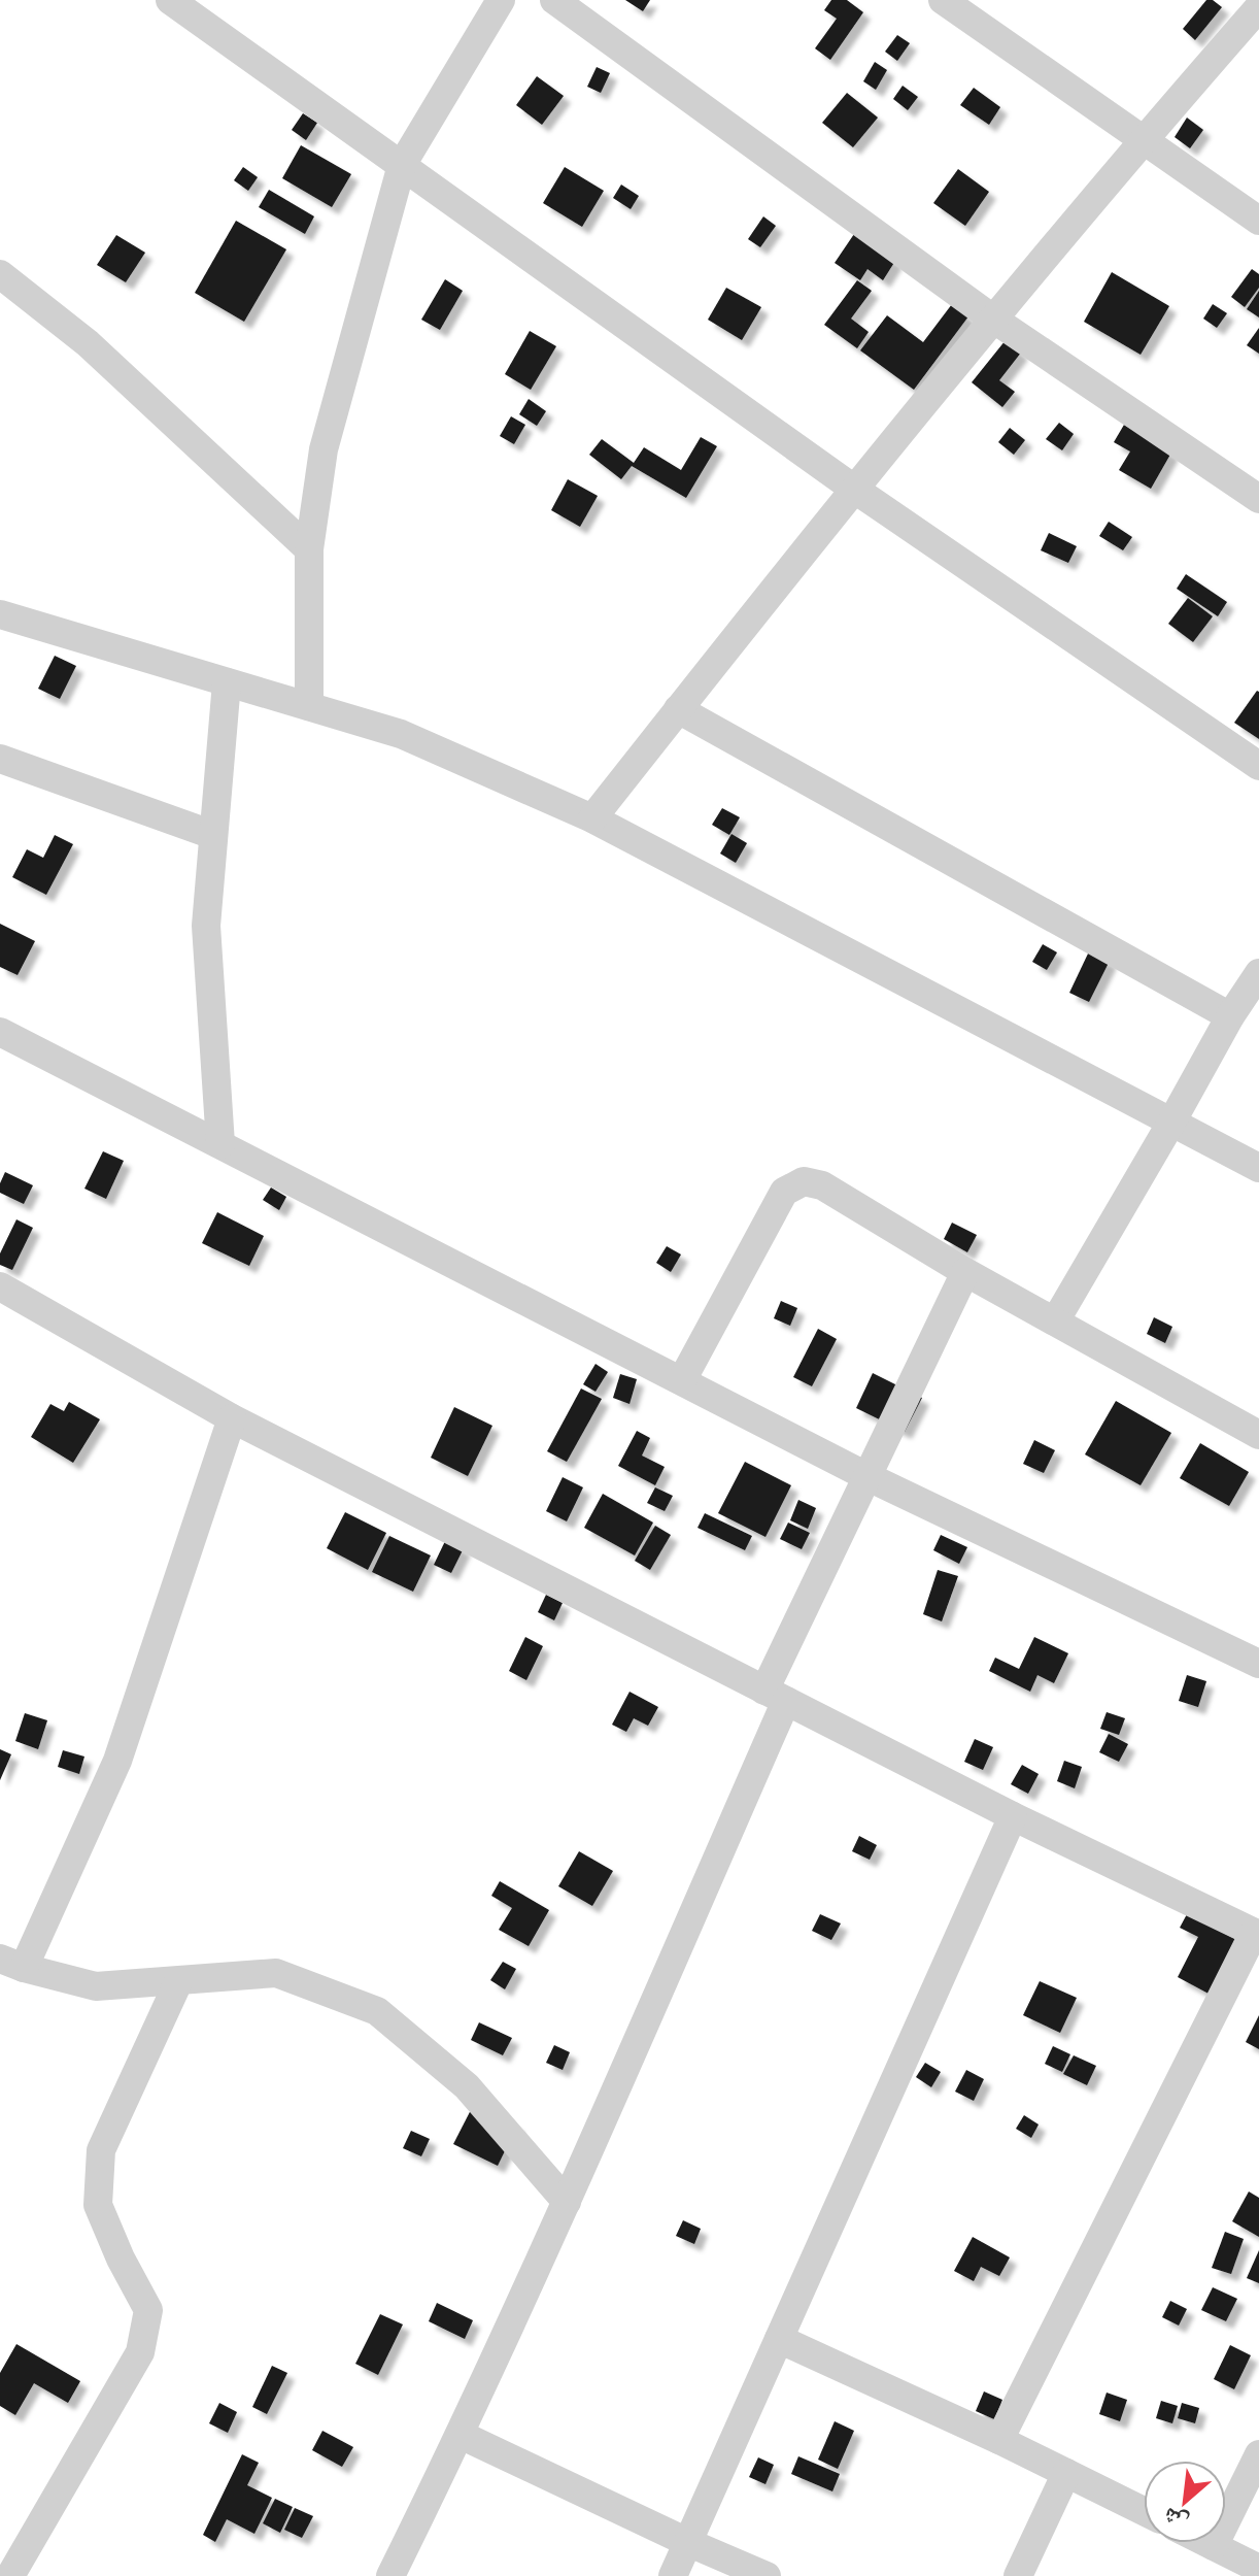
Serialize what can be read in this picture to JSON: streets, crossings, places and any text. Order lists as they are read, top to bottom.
{
  "north": "bottom left"
}
